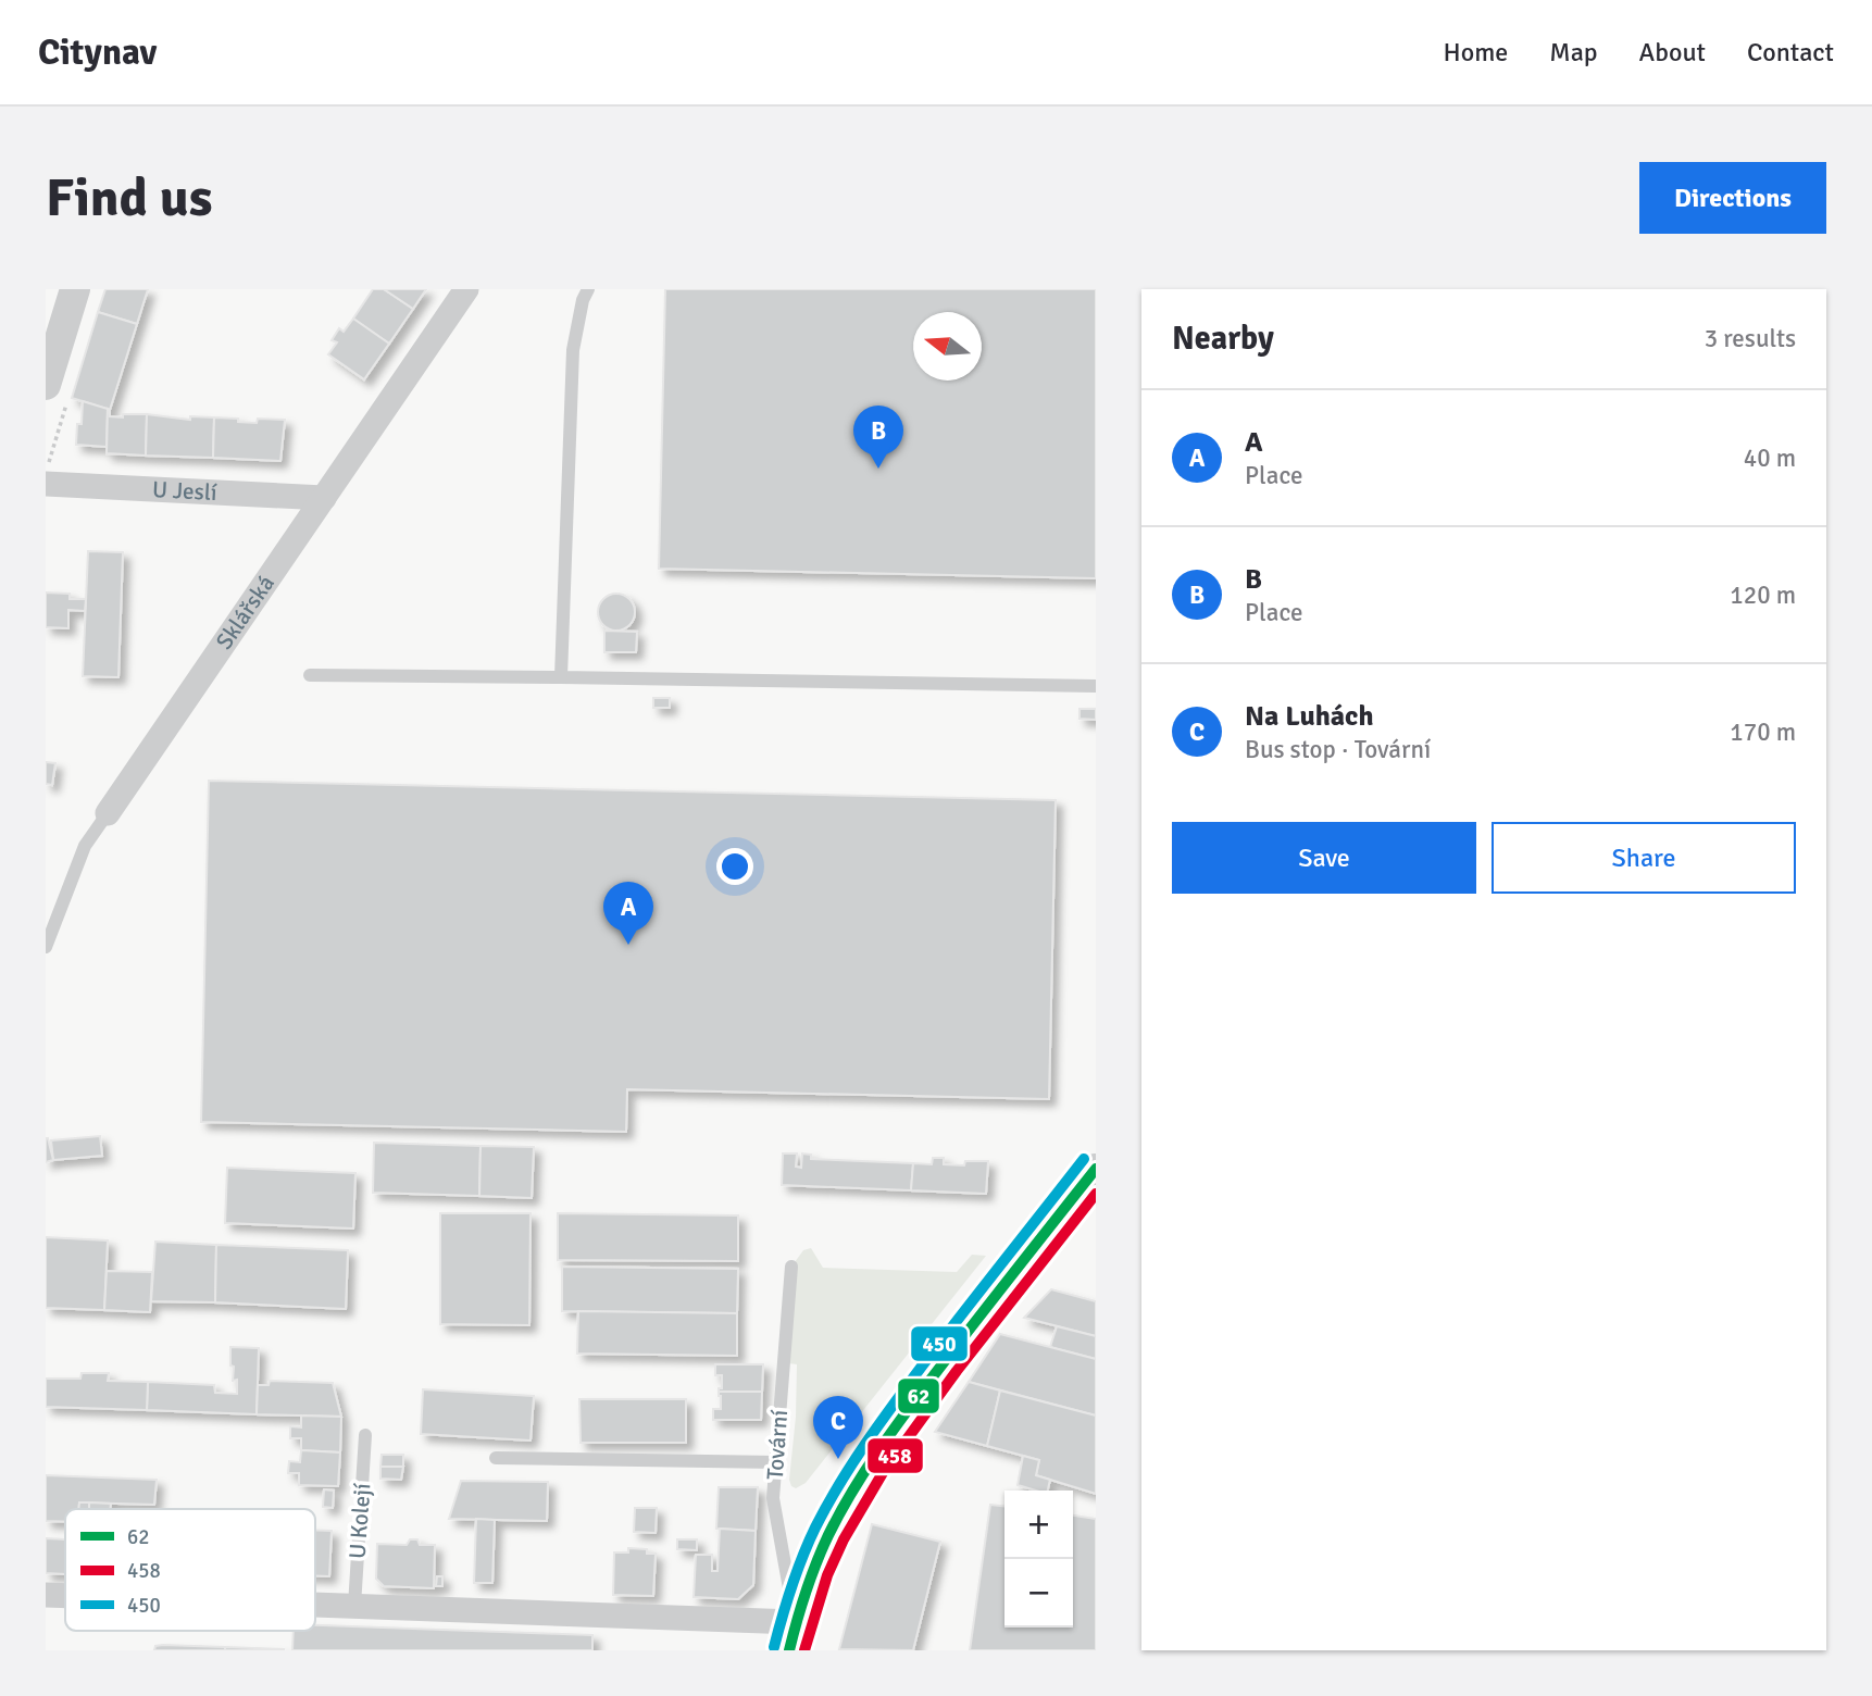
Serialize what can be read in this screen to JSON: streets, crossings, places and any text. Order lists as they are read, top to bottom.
{
  "streets": {
    "street": ["U Jeslí", "Sklářská"],
    "lane": ["Tovární", "U Kolejí"]
  },
  "crossings": [
    ["U Jeslí", "Sklářská"]
  ],
  "lines": ["transit line 450", "transit line 62", "transit line 458"],
  "legend": ["62", "458", "450"],
  "north": "left",
  "page": {
    "header": "Citynav",
    "nav": [
      "Home",
      "Map",
      "About",
      "Contact"
    ],
    "buttons": [
      "Directions",
      ["Save", "Share"]
    ],
    "title": "Find us",
    "heading": ["Nearby", "3 results"],
    "list": [
      {
        "mark": "A",
        "name": "A",
        "note": "Place",
        "value": "40 m"
      },
      {
        "mark": "B",
        "name": "B",
        "note": "Place",
        "value": "120 m"
      },
      {
        "mark": "C",
        "name": "Na Luhách",
        "note": "Bus stop · Tovární",
        "value": "170 m"
      }
    ],
    "pins": ["B", "A", "C"],
    "map_buttons": ["+", "−"]
  }
}
